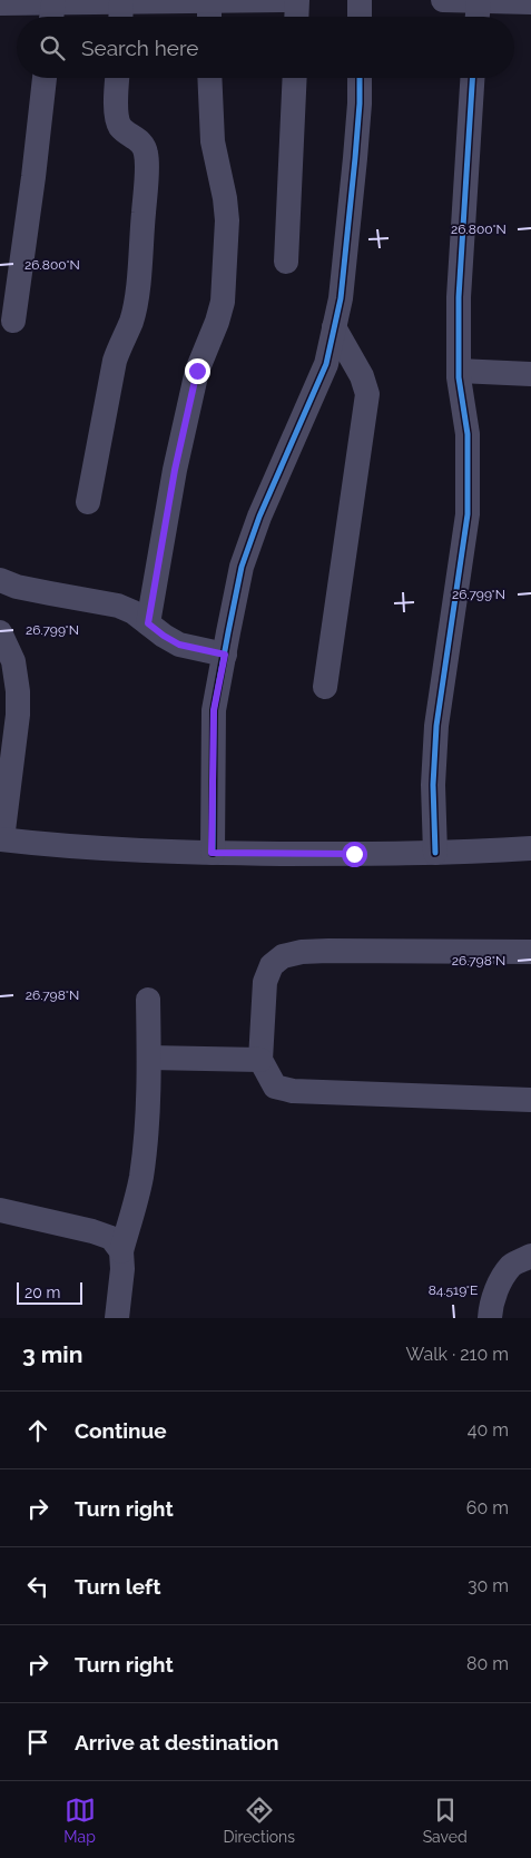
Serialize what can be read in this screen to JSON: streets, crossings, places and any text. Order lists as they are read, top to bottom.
{
  "scale_bar": "20 m",
  "page": {
    "search": "Search here",
    "scale": "20 m",
    "heading": ["3 min", "Walk · 210 m"],
    "list": [
      ["Continue", "40 m"],
      ["Turn right", "60 m"],
      ["Turn left", "30 m"],
      ["Turn right", "80 m"],
      "Arrive at destination"
    ],
    "nav": ["Map", "Directions", "Saved"]
  },
  "coordinates": [
    "26.800°N",
    "26.799°N",
    "26.798°N",
    "84.519°E"
  ]
}
